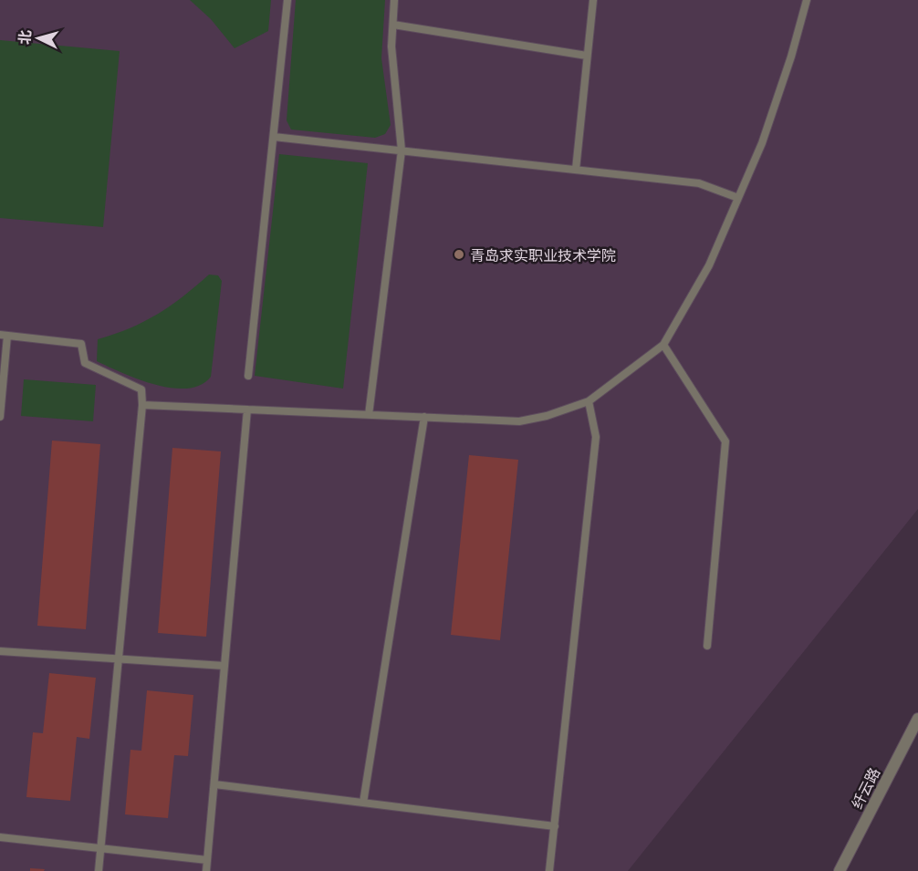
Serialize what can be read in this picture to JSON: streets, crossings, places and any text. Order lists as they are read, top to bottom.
{
  "streets": {
    "street": ["纤云路"]
  },
  "places": ["青岛求实职业技术学院"],
  "north": "left"
}
